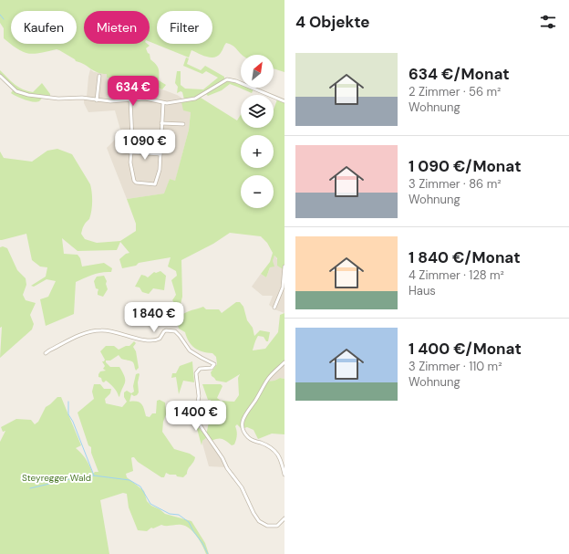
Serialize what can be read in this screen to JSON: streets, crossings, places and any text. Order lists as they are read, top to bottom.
{
  "parks": ["Steyregger Wald"],
  "north": "top right",
  "page": {
    "heading": "4 Objekte",
    "chip": ["Kaufen", "Mieten", "Filter"],
    "list": [
      {
        "name": "634 €/Monat",
        "note": "2 Zimmer · 56 m² · Wohnung"
      },
      {
        "name": "1 090 €/Monat",
        "note": "3 Zimmer · 86 m² · Wohnung"
      },
      {
        "name": "1 840 €/Monat",
        "note": "4 Zimmer · 128 m² · Haus"
      },
      {
        "name": "1 400 €/Monat",
        "note": "3 Zimmer · 110 m² · Wohnung"
      }
    ],
    "map_buttons": ["+", "−"],
    "price": [
      "634 €",
      "1 090 €",
      "1 840 €",
      "1 400 €"
    ]
  }
}
